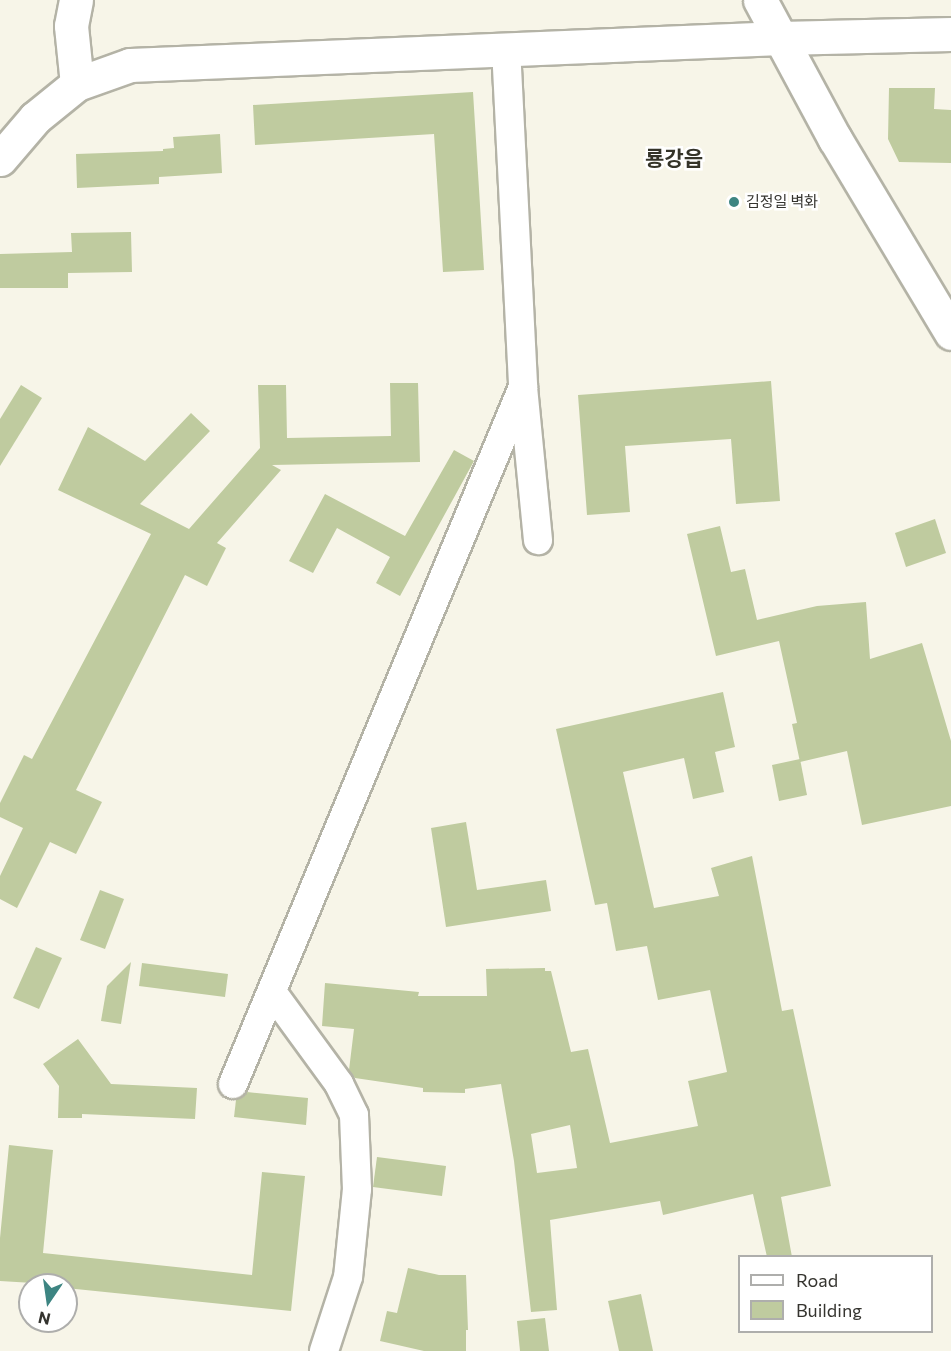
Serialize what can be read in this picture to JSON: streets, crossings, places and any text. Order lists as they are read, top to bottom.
{
  "districts": ["룡강읍"],
  "places": ["김정일 벽화"],
  "legend": ["Road", "Building"],
  "north": "bottom"
}
